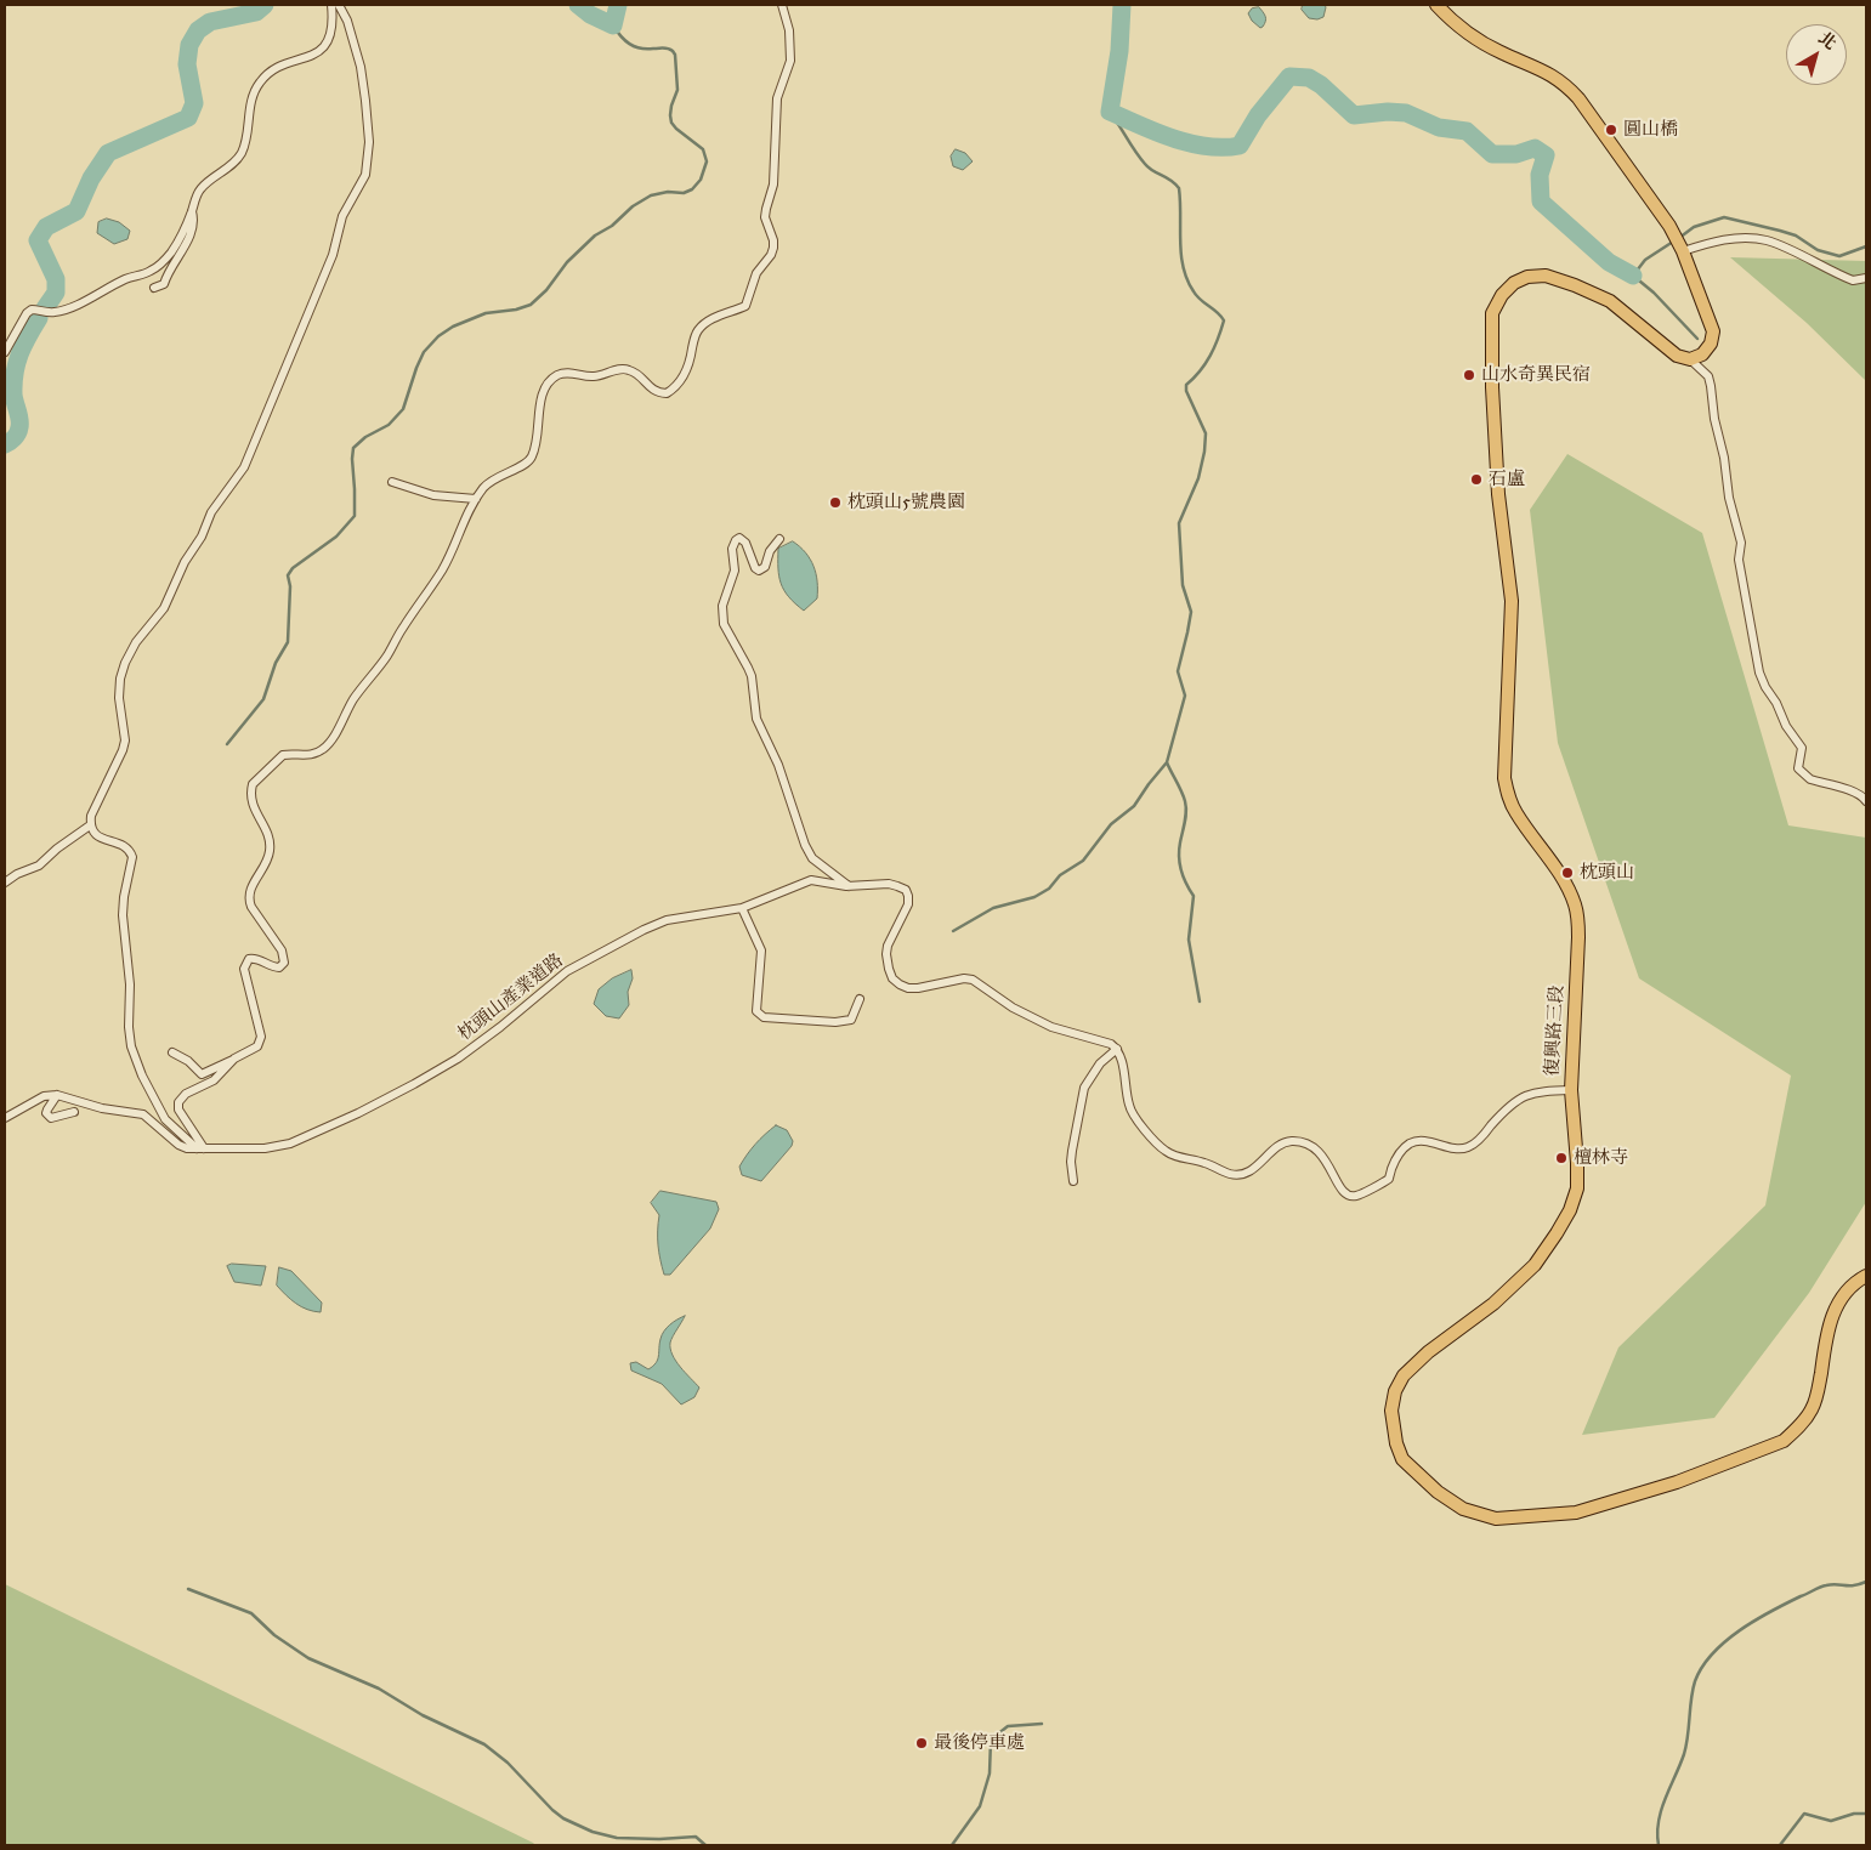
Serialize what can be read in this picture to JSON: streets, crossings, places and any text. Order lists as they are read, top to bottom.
{
  "streets": {
    "main road": ["復興路三段"],
    "street": ["枕頭山產業道路"]
  },
  "places": [
    "圓山橋",
    "山水奇異民宿",
    "石盧",
    "枕頭山5號農園",
    "枕頭山",
    "檀林寺",
    "最後停車處"
  ],
  "north": "top right"
}
